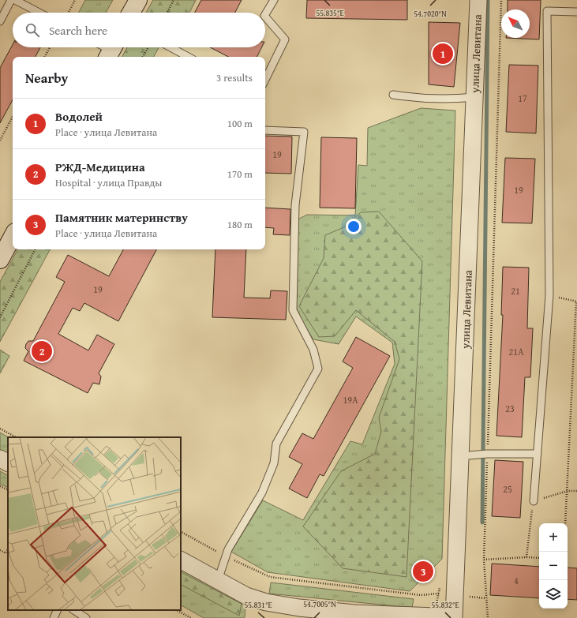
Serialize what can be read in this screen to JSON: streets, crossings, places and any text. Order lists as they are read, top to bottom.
{
  "streets": {
    "street": ["улица Левитана"]
  },
  "house_numbers": [
    "17",
    "19",
    "19",
    "19",
    "21",
    "21А",
    "19А",
    "23",
    "25",
    "4"
  ],
  "north": "top left",
  "page": {
    "search": "Search here",
    "pins": ["1", "2", "3"],
    "heading": ["Nearby", "3 results"],
    "list": [
      {
        "mark": "1",
        "name": "Водолей",
        "note": "Place · улица Левитана",
        "value": "100 m"
      },
      {
        "mark": "2",
        "name": "РЖД-Медицина",
        "note": "Hospital · улица Правды",
        "value": "170 m"
      },
      {
        "mark": "3",
        "name": "Памятник материнству",
        "note": "Place · улица Левитана",
        "value": "180 m"
      }
    ],
    "map_buttons": ["+", "−"]
  },
  "coordinates": [
    "55.835°E",
    "54.7020°N",
    "54.7005°N",
    "55.831°E",
    "55.832°E"
  ]
}
